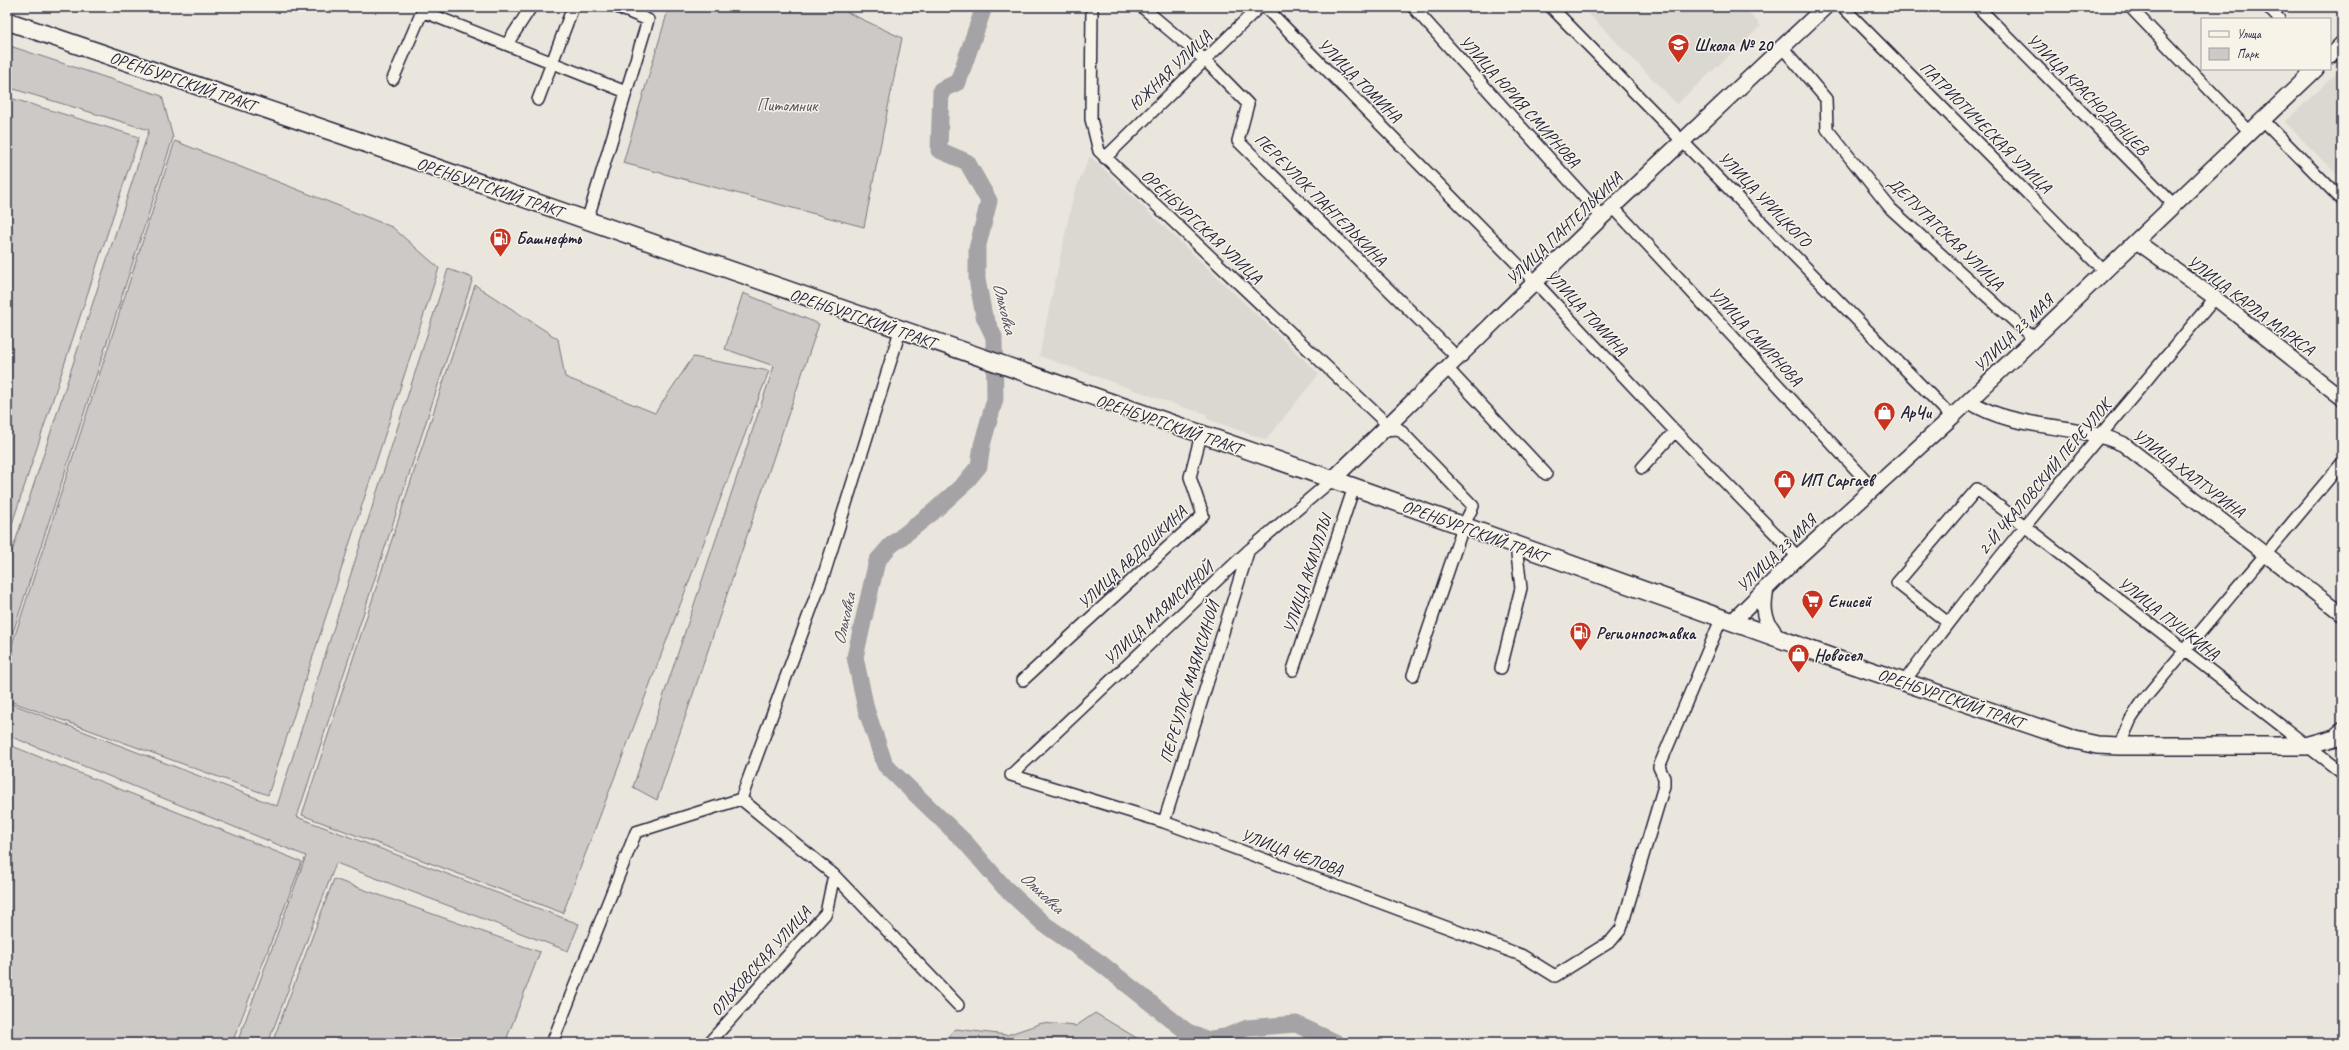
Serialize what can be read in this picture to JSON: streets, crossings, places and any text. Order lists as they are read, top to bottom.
{
  "streets": {
    "main road": ["ОРЕНБУРГСКИЙ ТРАКТ", "УЛИЦА ПАНТЕЛЬКИНА", "УЛИЦА 23 МАЯ"],
    "street": [
      "ЮЖНАЯ УЛИЦА",
      "УЛИЦА ТОМИНА",
      "УЛИЦА КРАСНОДОНЦЕВ",
      "УЛИЦА ЮРИЯ СМИРНОВА",
      "ПАТРИОТИЧЕСКАЯ УЛИЦА",
      "ПЕРЕУЛОК ПАНТЕЛЬКИНА",
      "УЛИЦА УРИЦКОГО",
      "ОРЕНБУРГСКАЯ УЛИЦА",
      "ДЕПУТАТСКАЯ УЛИЦА",
      "УЛИЦА КАРЛА МАРКСА",
      "УЛИЦА СМИРНОВА",
      "УЛИЦА ХАЛТУРИНА",
      "2-Й ЧКАЛОВСКИЙ ПЕРЕУЛОК",
      "УЛИЦА АВДОШКИНА",
      "УЛИЦА АКМУЛЛЫ",
      "УЛИЦА МАЯМСИНОЙ",
      "УЛИЦА ПУШКИНА",
      "ПЕРЕУЛОК МАЯМСИНОЙ",
      "УЛИЦА ЧЕЛОВА",
      "ОЛЬХОВСКАЯ УЛИЦА"
    ]
  },
  "crossings": [
    ["ЮЖНАЯ УЛИЦА", "ПЕРЕУЛОК ПАНТЕЛЬКИНА"],
    ["ЮЖНАЯ УЛИЦА", "ОРЕНБУРГСКАЯ УЛИЦА"],
    ["УЛИЦА ТОМИНА", "УЛИЦА ПАНТЕЛЬКИНА"],
    ["УЛИЦА ТОМИНА", "УЛИЦА 23 МАЯ"],
    ["ОРЕНБУРГСКИЙ ТРАКТ", "УЛИЦА ПАНТЕЛЬКИНА"],
    ["ОРЕНБУРГСКИЙ ТРАКТ", "УЛИЦА 23 МАЯ"],
    ["ОРЕНБУРГСКИЙ ТРАКТ", "2-Й ЧКАЛОВСКИЙ ПЕРЕУЛОК"],
    ["ОРЕНБУРГСКИЙ ТРАКТ", "УЛИЦА АВДОШКИНА"],
    ["ОРЕНБУРГСКИЙ ТРАКТ", "УЛИЦА АКМУЛЛЫ"],
    ["ОРЕНБУРГСКИЙ ТРАКТ", "УЛИЦА МАЯМСИНОЙ"],
    ["ОРЕНБУРГСКИЙ ТРАКТ", "УЛИЦА ПУШКИНА"],
    ["ОРЕНБУРГСКИЙ ТРАКТ", "УЛИЦА ЧЕЛОВА"],
    ["УЛИЦА КРАСНОДОНЦЕВ", "УЛИЦА 23 МАЯ"],
    ["УЛИЦА ЮРИЯ СМИРНОВА", "УЛИЦА ПАНТЕЛЬКИНА"],
    ["УЛИЦА ЮРИЯ СМИРНОВА", "УЛИЦА СМИРНОВА"],
    ["ПАТРИОТИЧЕСКАЯ УЛИЦА", "УЛИЦА 23 МАЯ"],
    ["ПЕРЕУЛОК ПАНТЕЛЬКИНА", "УЛИЦА ПАНТЕЛЬКИНА"],
    ["УЛИЦА УРИЦКОГО", "УЛИЦА ПАНТЕЛЬКИНА"],
    ["УЛИЦА УРИЦКОГО", "УЛИЦА 23 МАЯ"],
    ["ОРЕНБУРГСКАЯ УЛИЦА", "УЛИЦА ПАНТЕЛЬКИНА"],
    ["УЛИЦА ПАНТЕЛЬКИНА", "ДЕПУТАТСКАЯ УЛИЦА"],
    ["УЛИЦА ПАНТЕЛЬКИНА", "УЛИЦА СМИРНОВА"],
    ["УЛИЦА ПАНТЕЛЬКИНА", "УЛИЦА МАЯМСИНОЙ"],
    ["ДЕПУТАТСКАЯ УЛИЦА", "УЛИЦА 23 МАЯ"],
    ["УЛИЦА КАРЛА МАРКСА", "УЛИЦА 23 МАЯ"],
    ["УЛИЦА КАРЛА МАРКСА", "2-Й ЧКАЛОВСКИЙ ПЕРЕУЛОК"],
    ["УЛИЦА 23 МАЯ", "УЛИЦА СМИРНОВА"],
    ["УЛИЦА 23 МАЯ", "УЛИЦА ХАЛТУРИНА"],
    ["УЛИЦА 23 МАЯ", "УЛИЦА ЧЕЛОВА"],
    ["УЛИЦА ХАЛТУРИНА", "2-Й ЧКАЛОВСКИЙ ПЕРЕУЛОК"],
    ["2-Й ЧКАЛОВСКИЙ ПЕРЕУЛОК", "УЛИЦА ПУШКИНА"],
    ["УЛИЦА МАЯМСИНОЙ", "ПЕРЕУЛОК МАЯМСИНОЙ"],
    ["УЛИЦА МАЯМСИНОЙ", "УЛИЦА ЧЕЛОВА"],
    ["ПЕРЕУЛОК МАЯМСИНОЙ", "УЛИЦА ЧЕЛОВА"]
  ],
  "water": ["Ольховка"],
  "parks": ["Питомник"],
  "places": {
    "school or university": ["Школа № 20"],
    "fuel station": ["Башнефть", "Регионпоставка"],
    "shop": ["АрЧи", "ИП Саргаев", "Новосел"],
    "supermarket": ["Енисей"]
  },
  "legend": ["Улица", "Парк"]
}
